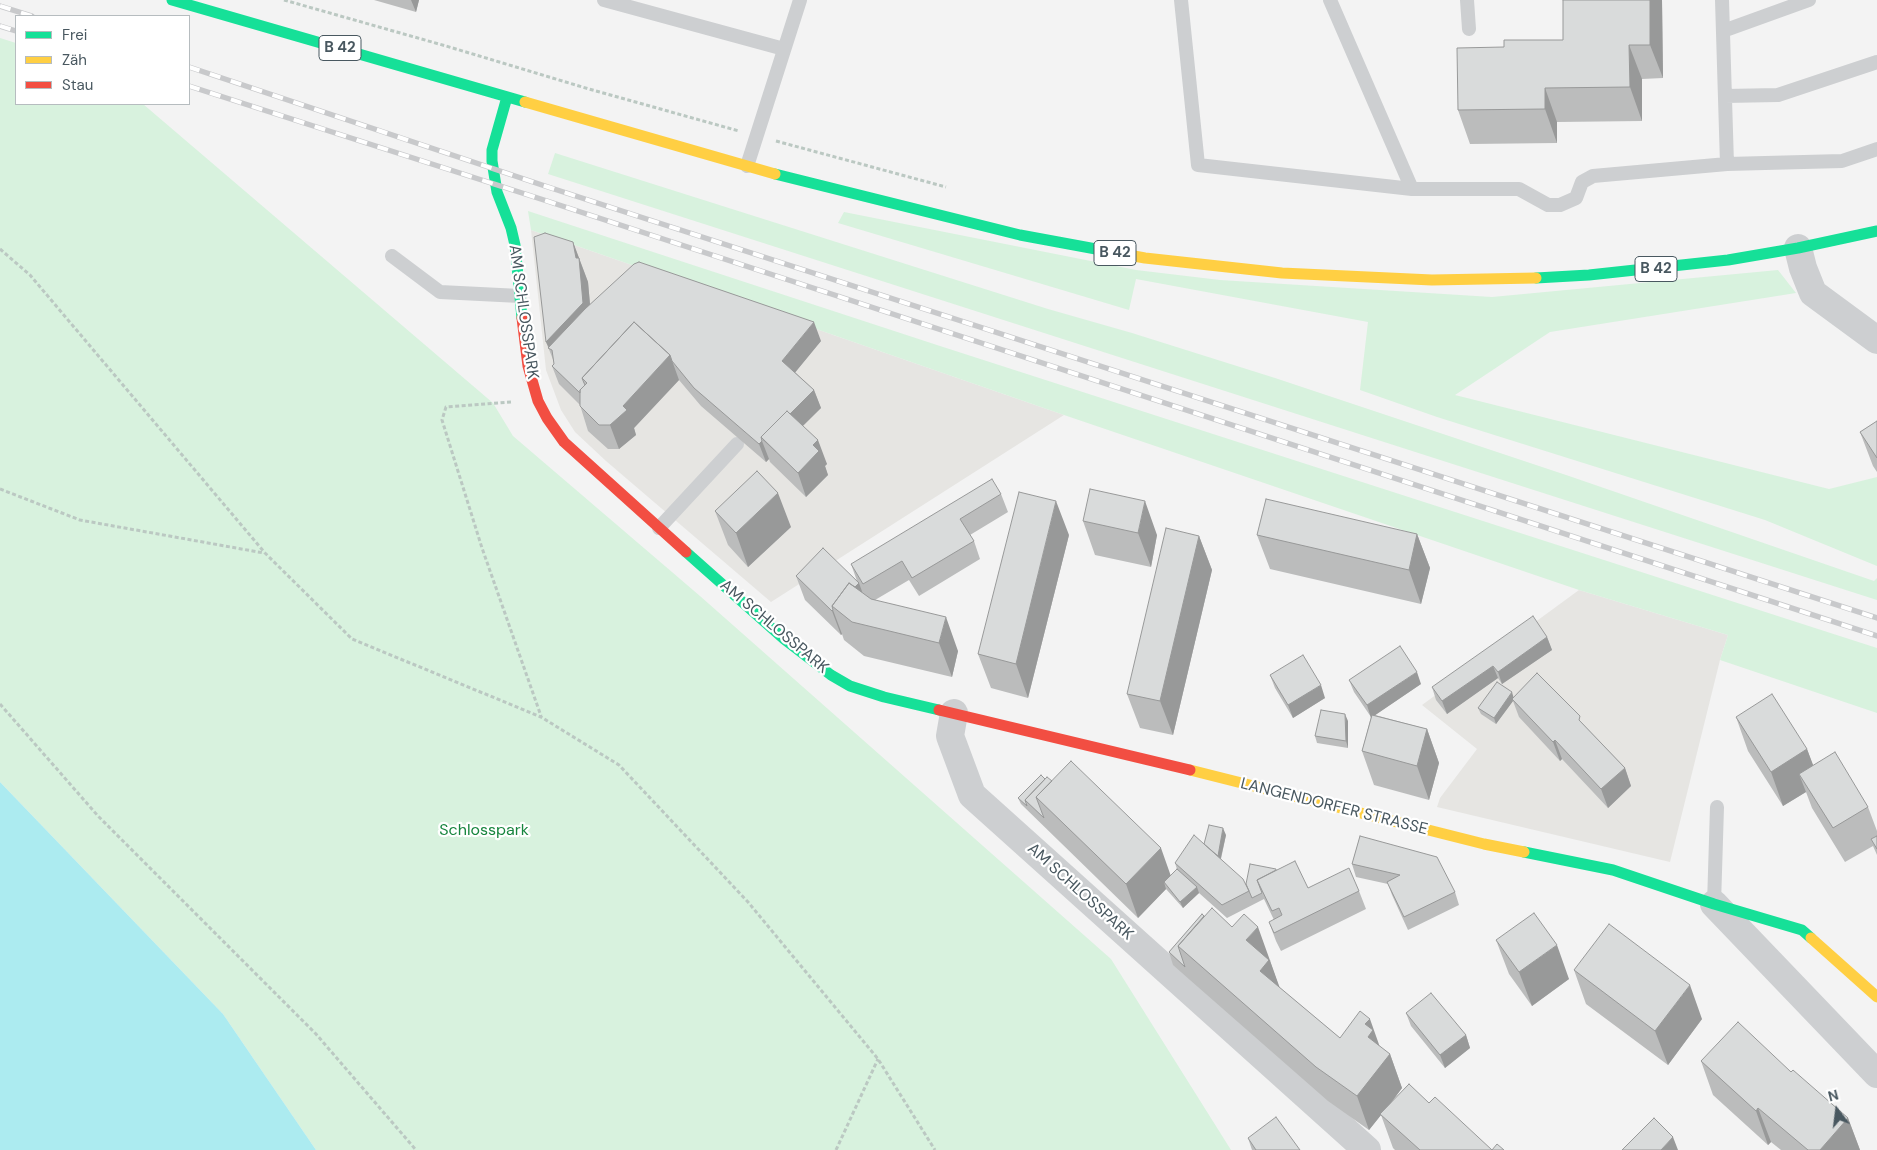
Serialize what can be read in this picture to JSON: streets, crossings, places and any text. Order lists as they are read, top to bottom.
{
  "streets": {
    "street": ["B 42", "AM SCHLOSSPARK", "LANGENDORFER STRASSE"]
  },
  "crossings": [
    ["B 42", "AM SCHLOSSPARK"],
    ["AM SCHLOSSPARK", "LANGENDORFER STRASSE"]
  ],
  "parks": ["Schlosspark"],
  "legend": ["Frei", "Zäh", "Stau"],
  "north": "top"
}
